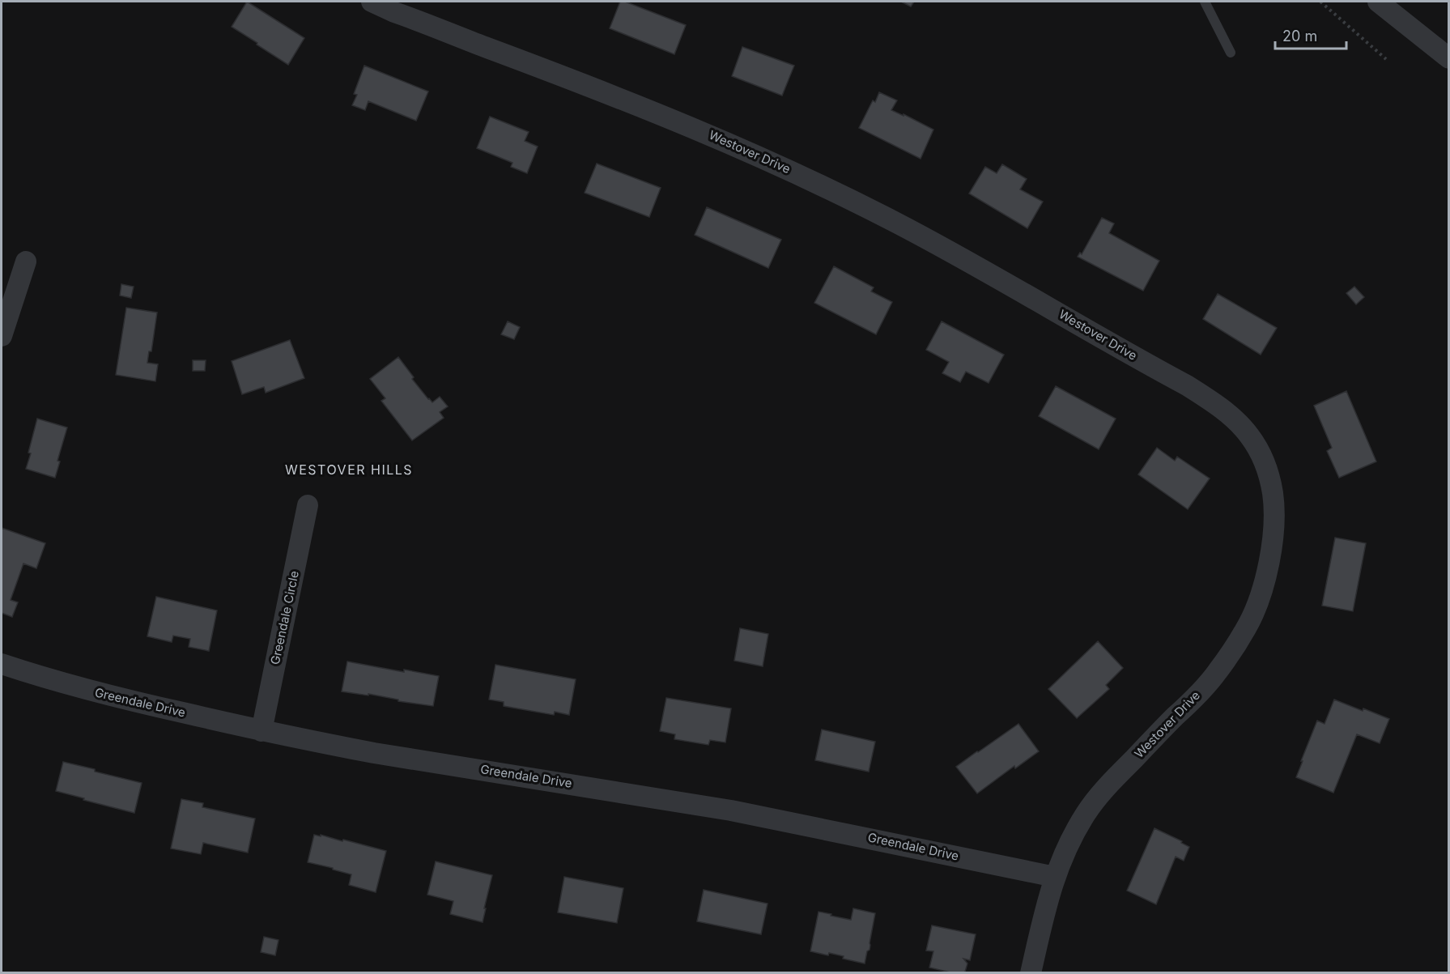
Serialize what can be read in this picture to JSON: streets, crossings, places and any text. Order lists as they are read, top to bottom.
{
  "streets": {
    "street": ["Westover Drive", "Greendale Circle", "Greendale Drive"]
  },
  "crossings": [
    ["Westover Drive", "Greendale Drive"],
    ["Greendale Circle", "Greendale Drive"]
  ],
  "districts": ["WESTOVER HILLS"],
  "scale_bar": "20 m"
}
